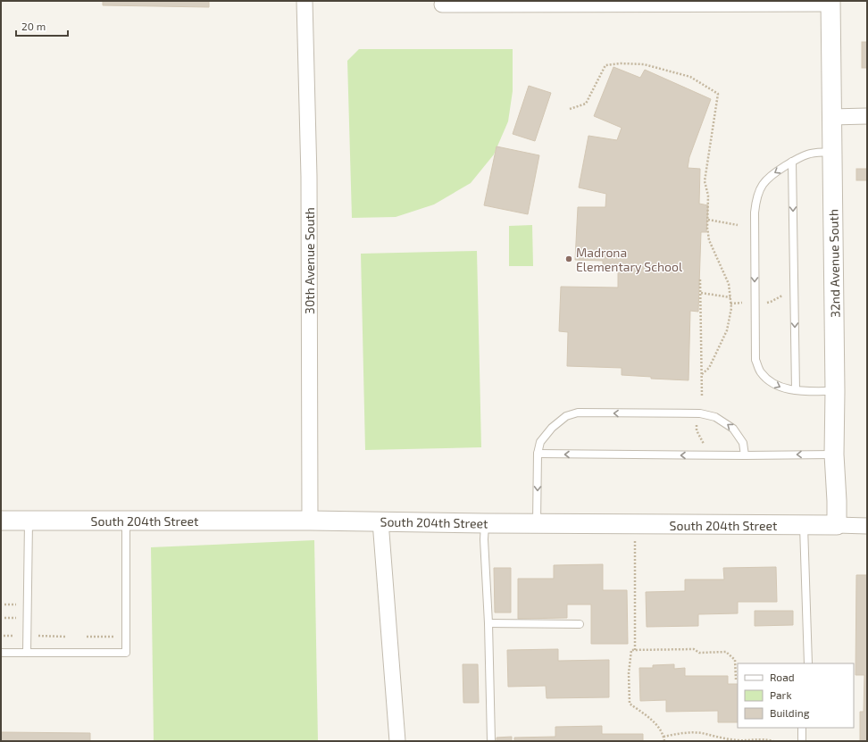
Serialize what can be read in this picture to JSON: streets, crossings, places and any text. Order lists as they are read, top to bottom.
{
  "streets": {
    "street": ["30th Avenue South", "32nd Avenue South", "South 204th Street"]
  },
  "crossings": [
    ["30th Avenue South", "South 204th Street"],
    ["32nd Avenue South", "South 204th Street"]
  ],
  "places": ["Madrona Elementary School"],
  "legend": ["Road", "Park", "Building"],
  "scale_bar": "20 m"
}
